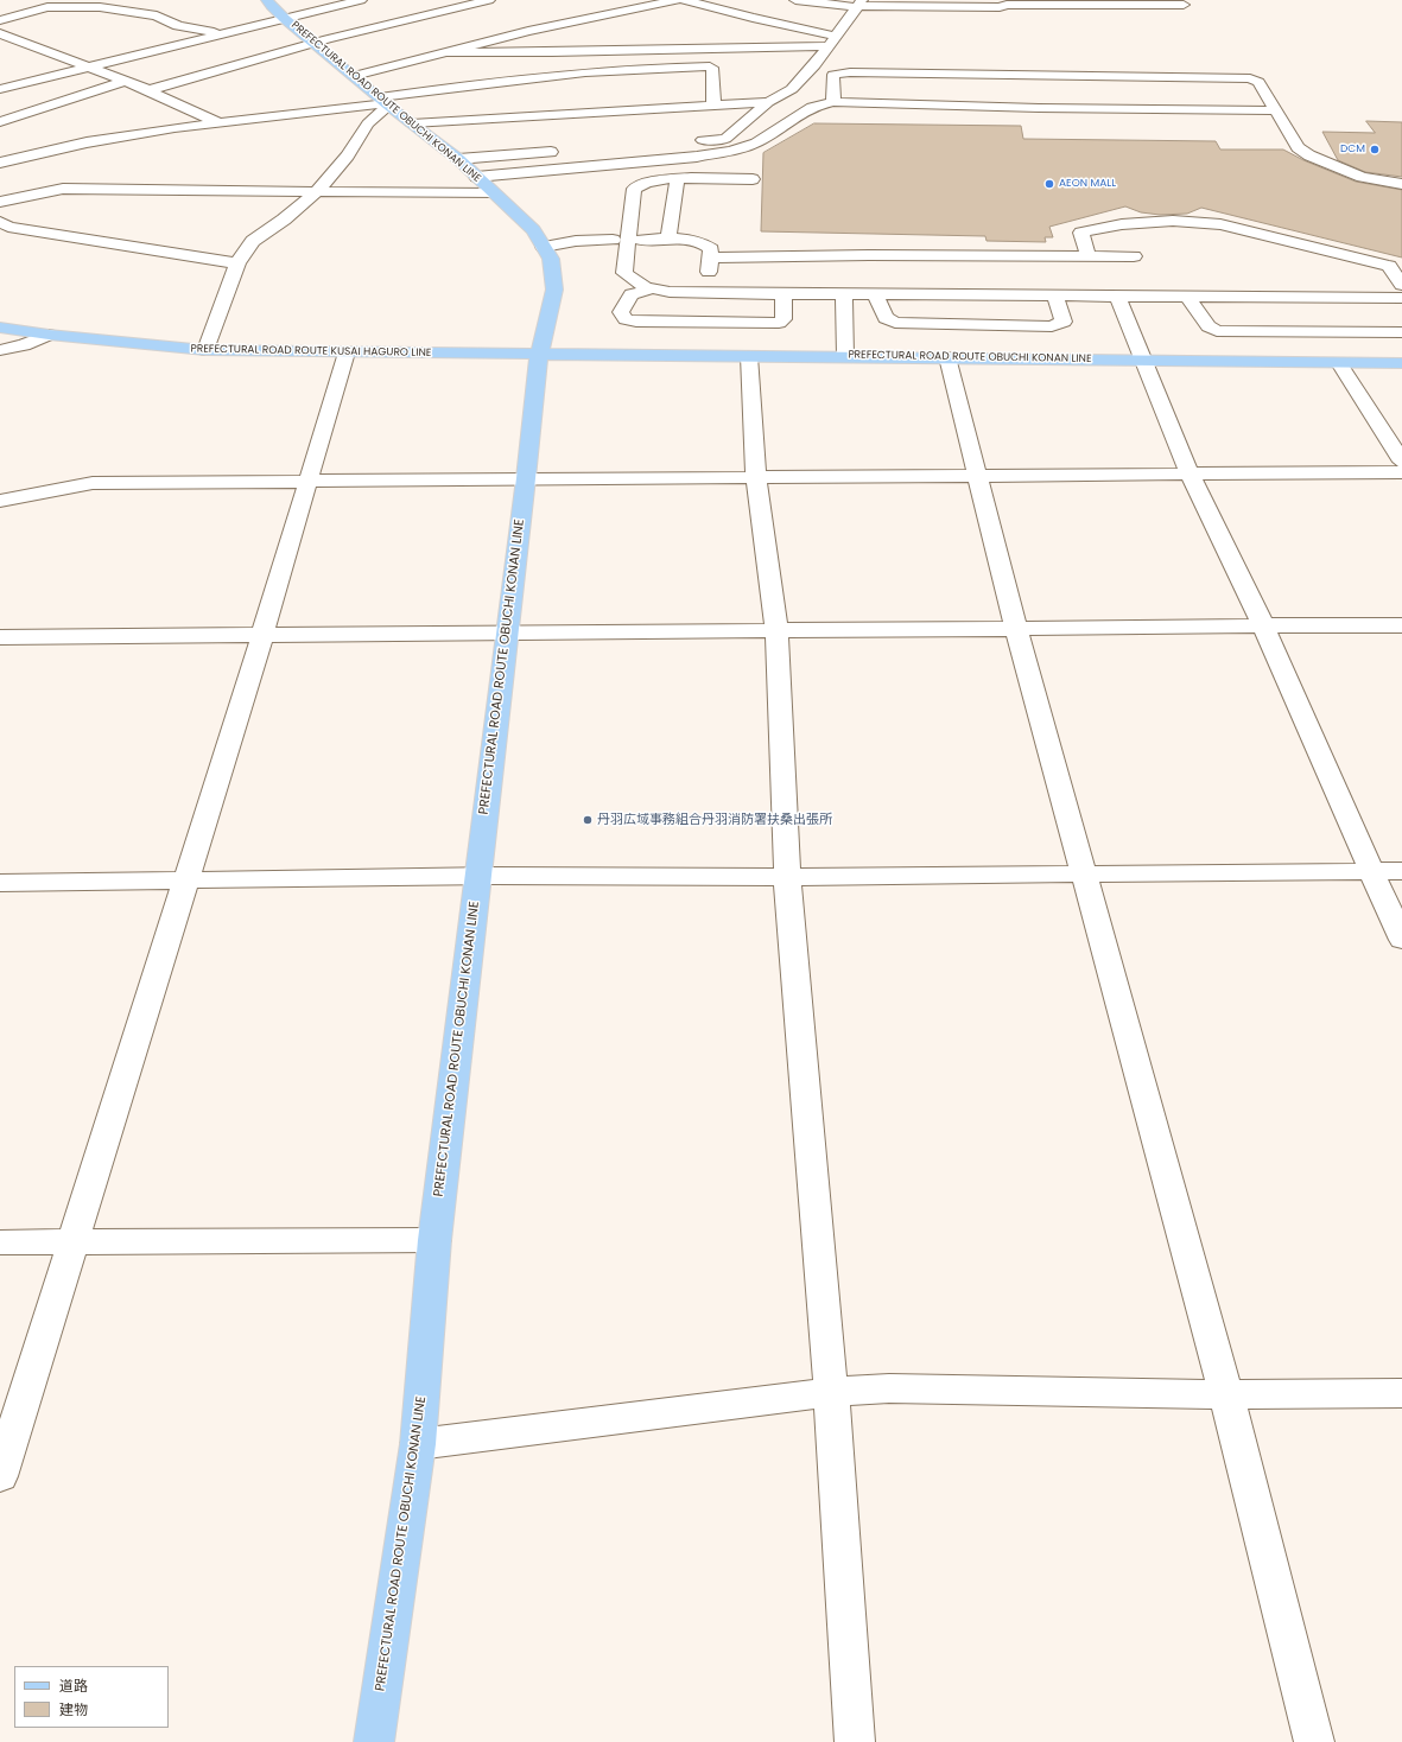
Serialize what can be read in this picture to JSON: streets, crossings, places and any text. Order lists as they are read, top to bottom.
{
  "streets": {
    "main road": ["PREFECTURAL ROAD ROUTE OBUCHI KONAN LINE", "PREFECTURAL ROAD ROUTE KUSAI HAGURO LINE"]
  },
  "crossings": [
    ["PREFECTURAL ROAD ROUTE OBUCHI KONAN LINE", "PREFECTURAL ROAD ROUTE KUSAI HAGURO LINE"]
  ],
  "places": ["DCM", "AEON MALL", "丹羽広域事務組合丹羽消防署扶桑出張所"],
  "legend": ["道路", "建物"]
}
